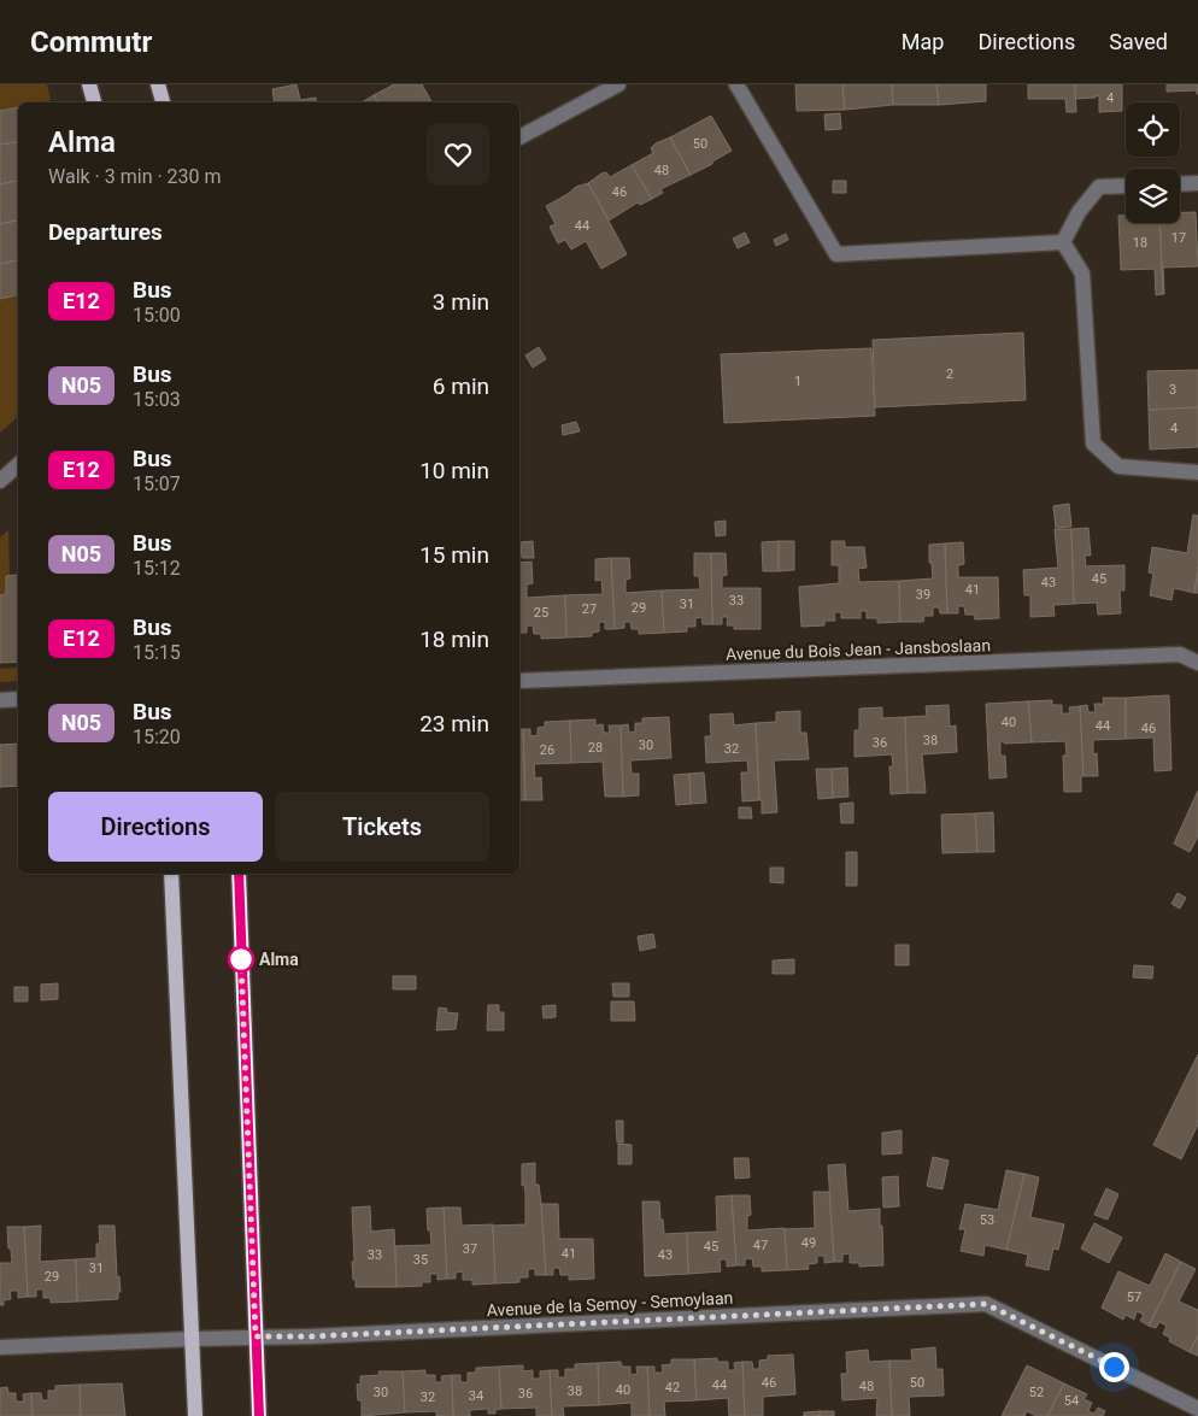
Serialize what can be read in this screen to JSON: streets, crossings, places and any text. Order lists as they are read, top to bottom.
{
  "streets": {
    "street": ["Avenue du Bois Jean - Jansboslaan", "Avenue de la Semoy - Semoylaan"]
  },
  "places": ["Alma"],
  "lines": ["bus line E12"],
  "house_numbers": [
    "4",
    "50",
    "48",
    "46",
    "44",
    "17",
    "18",
    "2",
    "1",
    "3",
    "4",
    "45",
    "43",
    "41",
    "39",
    "33",
    "31",
    "29",
    "27",
    "25",
    "40",
    "44",
    "46",
    "38",
    "36",
    "30",
    "28",
    "32",
    "26",
    "53",
    "49",
    "47",
    "45",
    "37",
    "41",
    "33",
    "43",
    "35",
    "31",
    "29",
    "57",
    "46",
    "50",
    "44",
    "48",
    "42",
    "40",
    "38",
    "30",
    "52",
    "36",
    "34",
    "32",
    "54"
  ],
  "page": {
    "header": "Commutr",
    "nav": ["Map", "Directions", "Saved"],
    "heading": [
      ["Alma", "Walk · 3 min · 230 m"],
      "Departures"
    ],
    "list": [
      {
        "mark": "E12",
        "name": "Bus",
        "note": "15:00",
        "value": "3 min"
      },
      {
        "mark": "N05",
        "name": "Bus",
        "note": "15:03",
        "value": "6 min"
      },
      {
        "mark": "E12",
        "name": "Bus",
        "note": "15:07",
        "value": "10 min"
      },
      {
        "mark": "N05",
        "name": "Bus",
        "note": "15:12",
        "value": "15 min"
      },
      {
        "mark": "E12",
        "name": "Bus",
        "note": "15:15",
        "value": "18 min"
      },
      {
        "mark": "N05",
        "name": "Bus",
        "note": "15:20",
        "value": "23 min"
      }
    ],
    "buttons": ["Directions", "Tickets"]
  }
}
